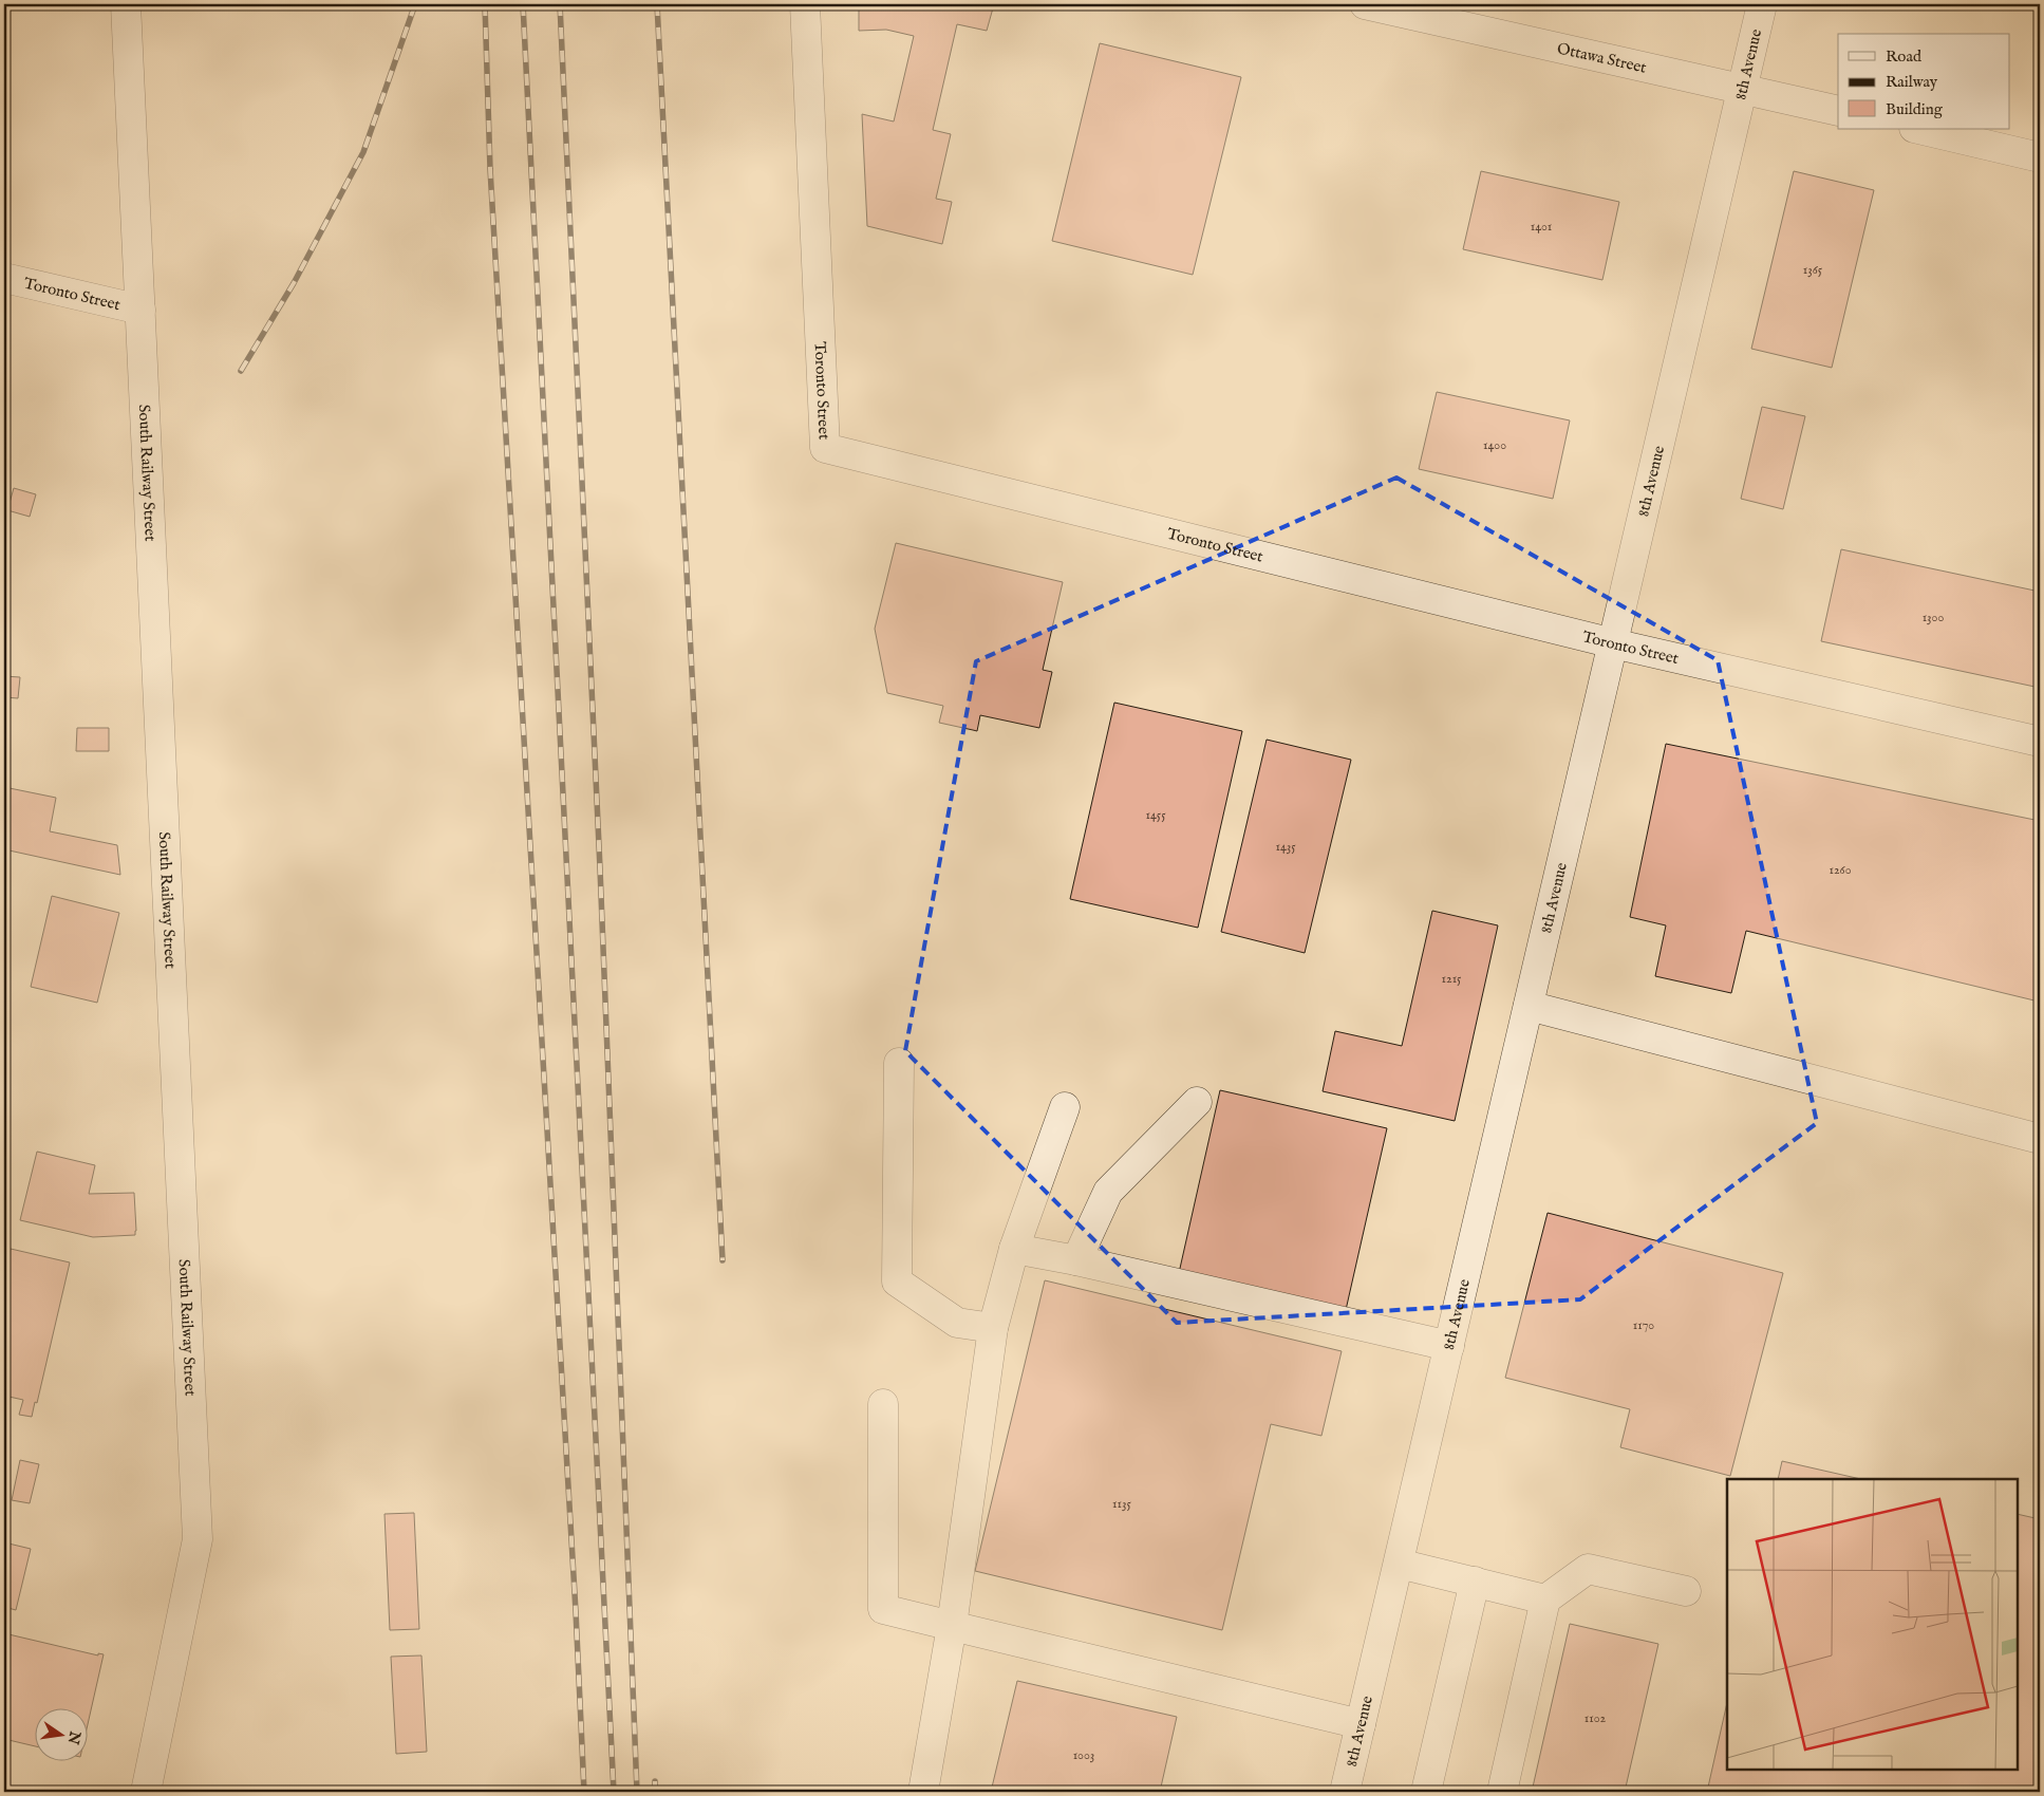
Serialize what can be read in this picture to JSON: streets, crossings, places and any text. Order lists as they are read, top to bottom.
{
  "streets": {
    "street": [
      "Ottawa Street",
      "8th Avenue",
      "Toronto Street",
      "South Railway Street"
    ]
  },
  "crossings": [
    ["Ottawa Street", "8th Avenue"],
    ["8th Avenue", "Toronto Street"],
    ["Toronto Street", "South Railway Street"]
  ],
  "house_numbers": [
    "1401",
    "1365",
    "1400",
    "1300",
    "1455",
    "1435",
    "1260",
    "1215",
    "1170",
    "1135",
    "1102",
    "1003"
  ],
  "legend": ["Road", "Railway", "Building"],
  "north": "right"
}
